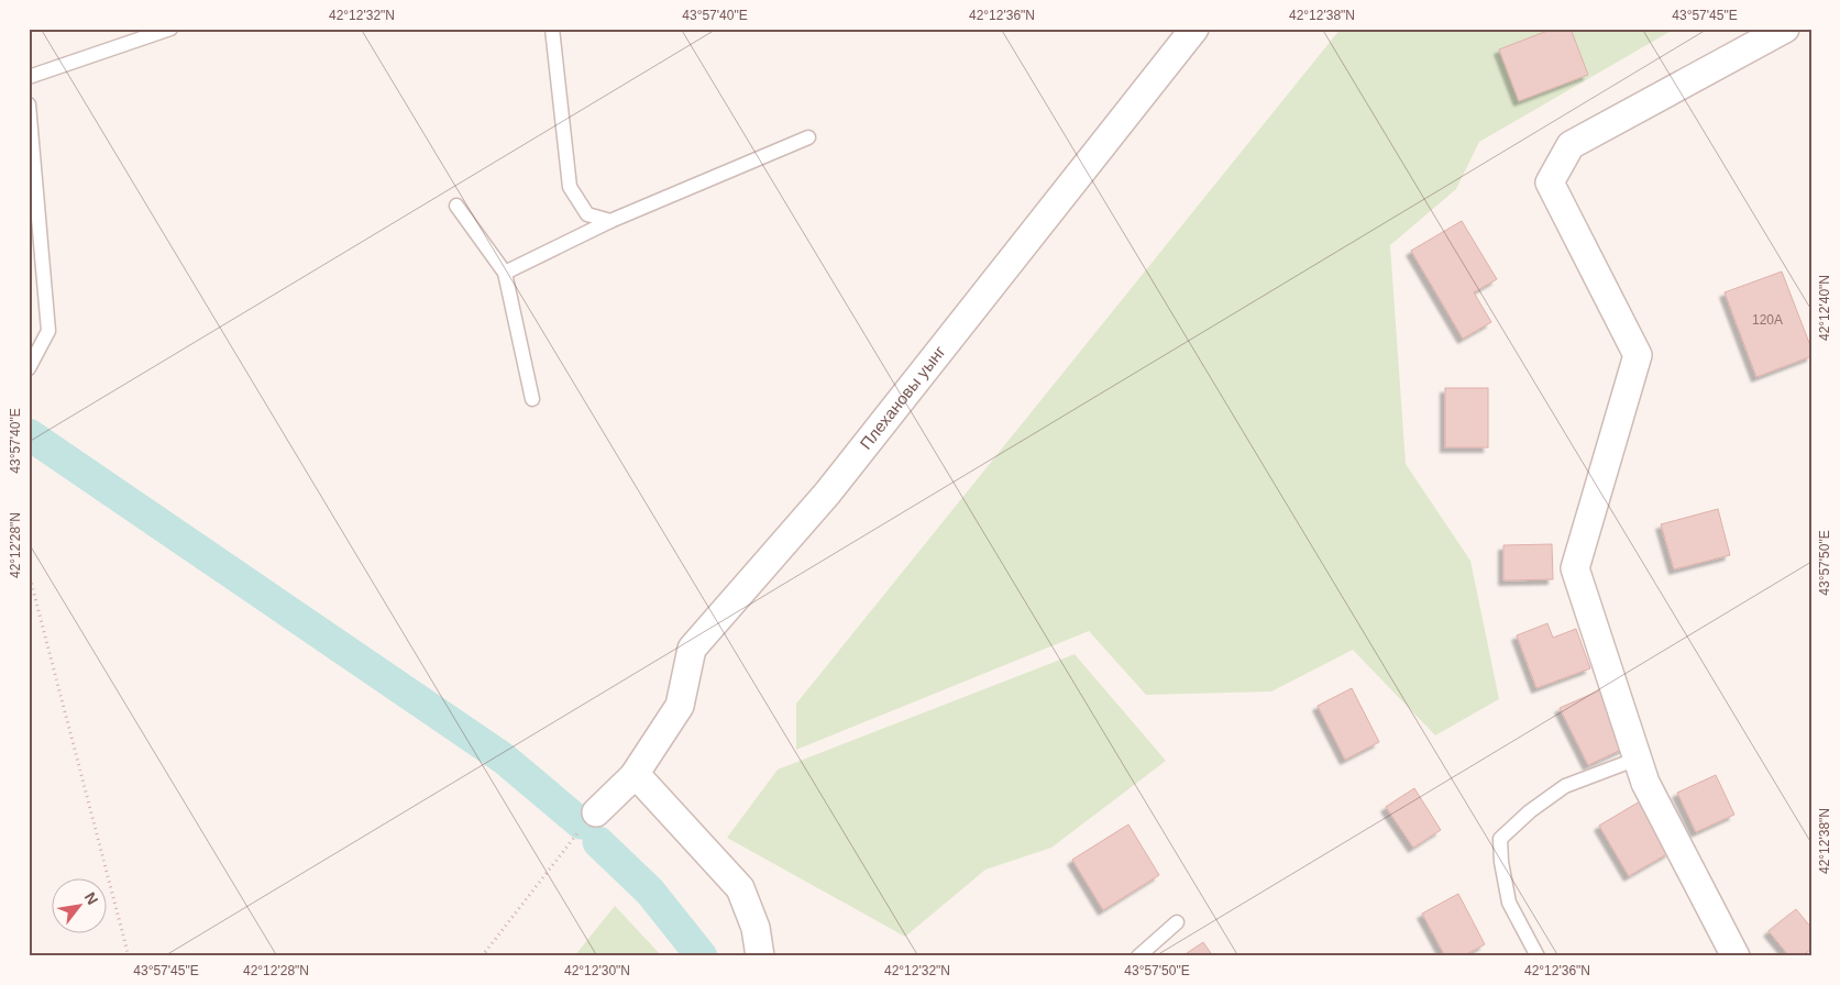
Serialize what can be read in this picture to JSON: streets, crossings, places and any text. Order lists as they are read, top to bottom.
{
  "streets": {
    "street": ["Плехановы уынг"]
  },
  "house_numbers": ["120А"],
  "north": "top right",
  "coordinates": [
    "42°12'32\"N",
    "43°57'40\"E",
    "42°12'36\"N",
    "42°12'38\"N",
    "43°57'45\"E",
    "42°12'40\"N",
    "42°12'28\"N",
    "43°57'50\"E",
    "42°12'30\"N"
  ]
}
